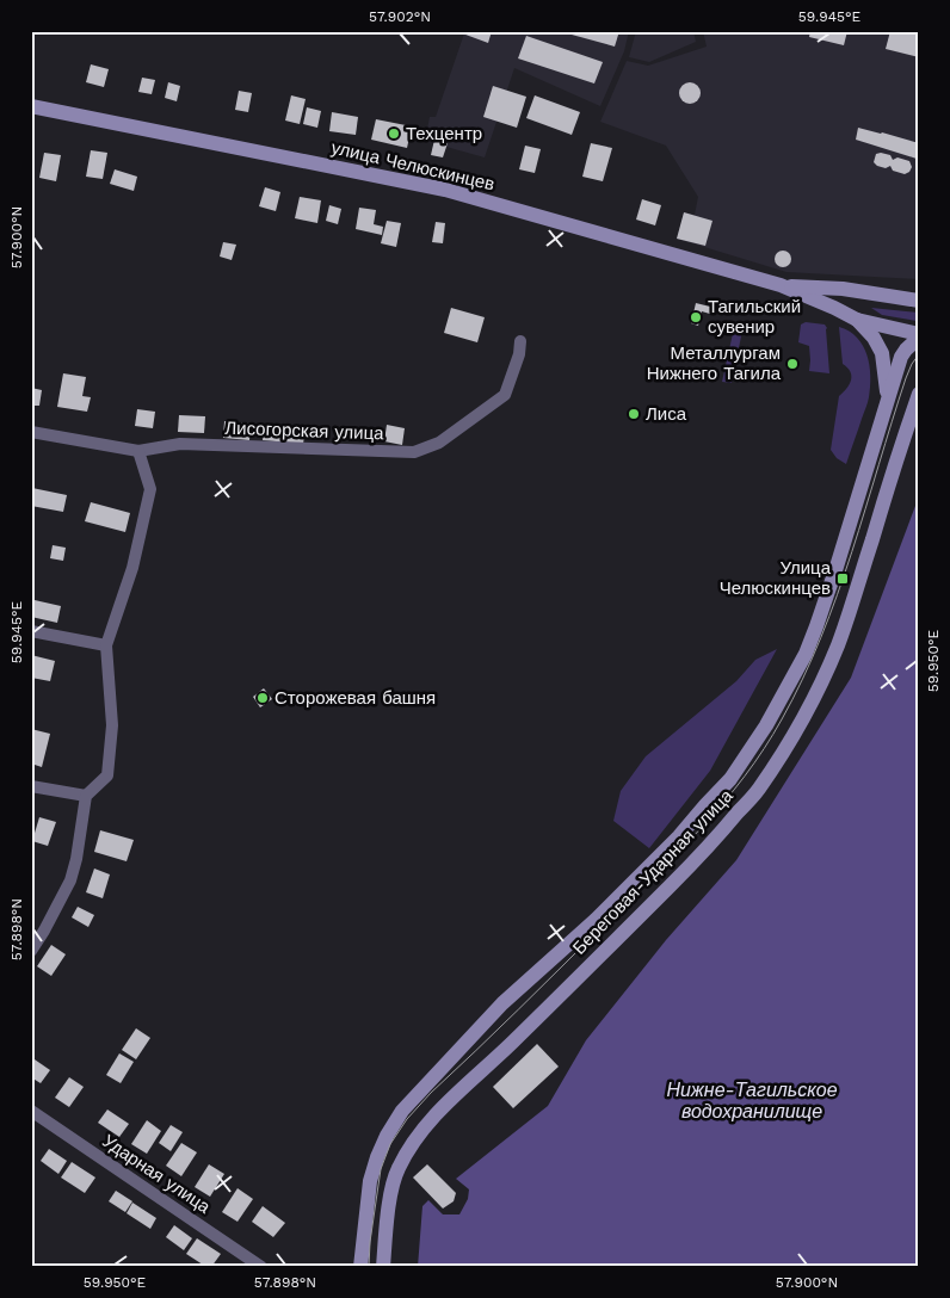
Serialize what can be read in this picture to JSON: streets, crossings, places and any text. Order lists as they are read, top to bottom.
{
  "streets": {
    "main road": ["улица Челюскинцев", "Береговая-Ударная улица"],
    "street": ["Лисогорская улица", "Ударная улица"]
  },
  "crossings": [
    ["улица Челюскинцев", "Береговая-Ударная улица"]
  ],
  "water": ["Нижне-Тагильское водохранилище"],
  "places": {
    "other": [
      "Техцентр",
      "Тагильский сувенир",
      "Металлургам Нижнего Тагила",
      "Лиса",
      "Сторожевая башня"
    ],
    "transit": ["Улица Челюскинцев"]
  },
  "coordinates": [
    "57.902°N",
    "59.945°E",
    "57.900°N",
    "59.950°E",
    "57.898°N"
  ]
}
